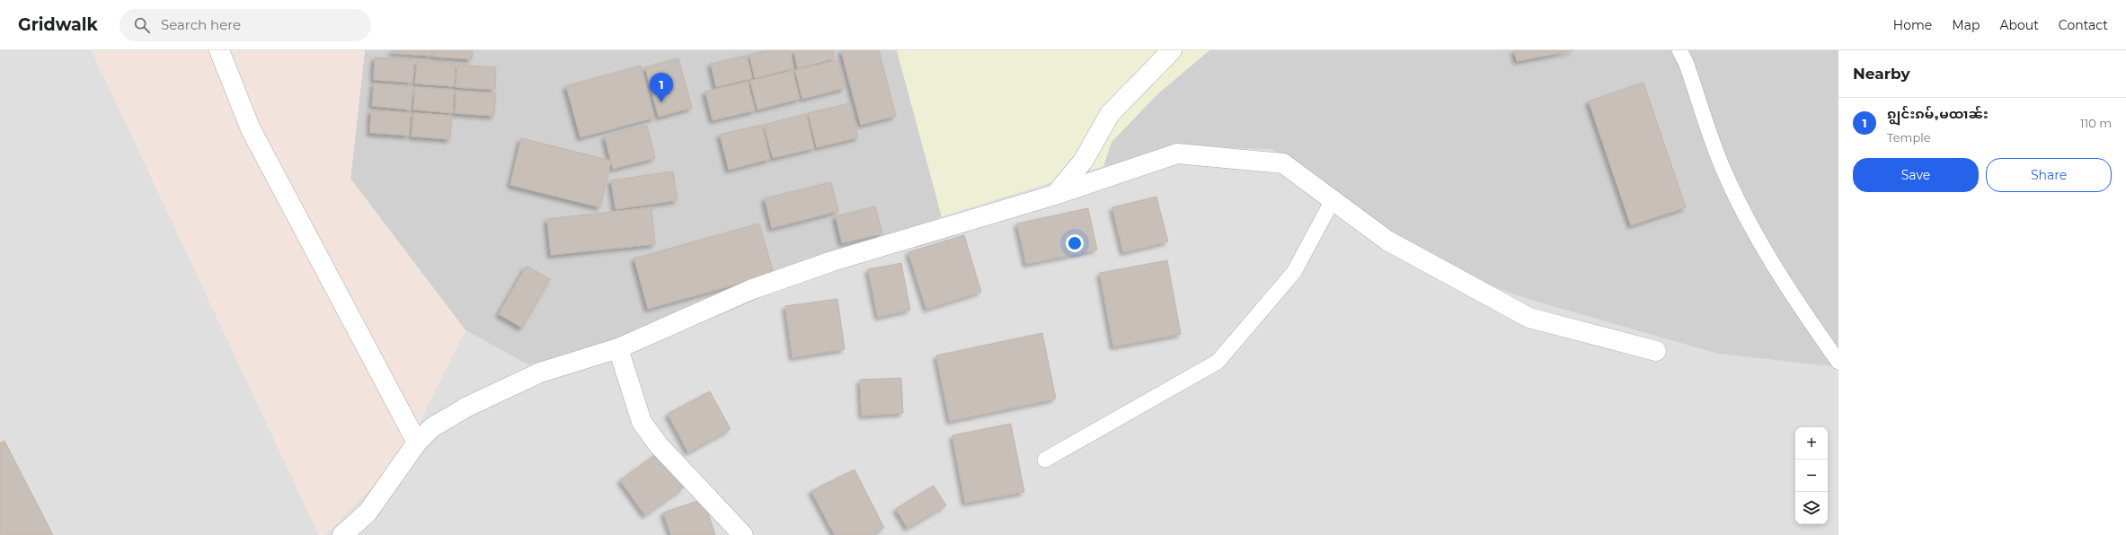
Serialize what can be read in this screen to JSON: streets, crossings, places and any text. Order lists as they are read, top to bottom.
{
  "page": {
    "header": "Gridwalk",
    "search": "Search here",
    "nav": [
      "Home",
      "Map",
      "About",
      "Contact"
    ],
    "heading": "Nearby",
    "pins": "1",
    "list": [
      {
        "mark": "1",
        "name": "ၵျွင်းၵမ်ႇမထၢၼ်း",
        "note": "Temple",
        "value": "110 m"
      }
    ],
    "buttons": ["Save", "Share"],
    "map_buttons": ["+", "−"]
  }
}
